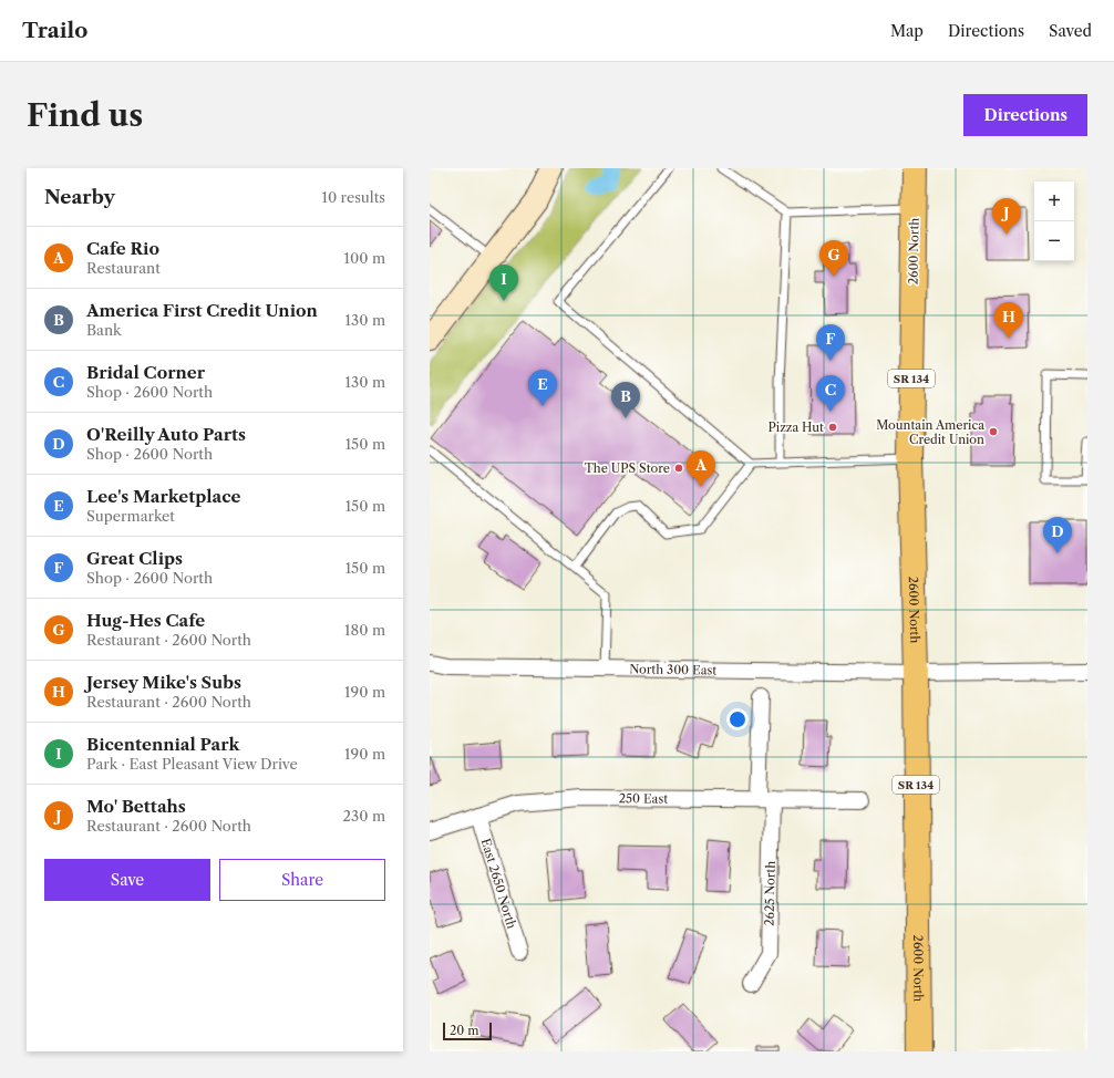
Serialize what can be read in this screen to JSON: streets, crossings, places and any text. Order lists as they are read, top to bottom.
{
  "streets": {
    "main road": ["2600 North", "SR 134"],
    "street": [
      "North 300 East",
      "250 East",
      "East 2650 North",
      "2625 North"
    ]
  },
  "crossings": [
    ["2600 North", "North 300 East"],
    ["250 East", "East 2650 North"],
    ["250 East", "2625 North"]
  ],
  "places": ["Pizza Hut", "Mountain America Credit Union", "The UPS Store"],
  "scale_bar": "20 m",
  "page": {
    "header": "Trailo",
    "nav": ["Map", "Directions", "Saved"],
    "buttons": [
      "Directions",
      ["Save", "Share"]
    ],
    "title": "Find us",
    "heading": ["Nearby", "10 results"],
    "map_buttons": ["+", "−"],
    "pins": [
      "J",
      "G",
      "I",
      "H",
      "F",
      "E",
      "C",
      "B",
      "A",
      "D"
    ],
    "list": [
      {
        "mark": "A",
        "name": "Cafe Rio",
        "note": "Restaurant",
        "value": "100 m"
      },
      {
        "mark": "B",
        "name": "America First Credit Union",
        "note": "Bank",
        "value": "130 m"
      },
      {
        "mark": "C",
        "name": "Bridal Corner",
        "note": "Shop · 2600 North",
        "value": "130 m"
      },
      {
        "mark": "D",
        "name": "O'Reilly Auto Parts",
        "note": "Shop · 2600 North",
        "value": "150 m"
      },
      {
        "mark": "E",
        "name": "Lee's Marketplace",
        "note": "Supermarket",
        "value": "150 m"
      },
      {
        "mark": "F",
        "name": "Great Clips",
        "note": "Shop · 2600 North",
        "value": "150 m"
      },
      {
        "mark": "G",
        "name": "Hug-Hes Cafe",
        "note": "Restaurant · 2600 North",
        "value": "180 m"
      },
      {
        "mark": "H",
        "name": "Jersey Mike's Subs",
        "note": "Restaurant · 2600 North",
        "value": "190 m"
      },
      {
        "mark": "I",
        "name": "Bicentennial Park",
        "note": "Park · East Pleasant View Drive",
        "value": "190 m"
      },
      {
        "mark": "J",
        "name": "Mo' Bettahs",
        "note": "Restaurant · 2600 North",
        "value": "230 m"
      }
    ],
    "scale": "20 m"
  }
}
